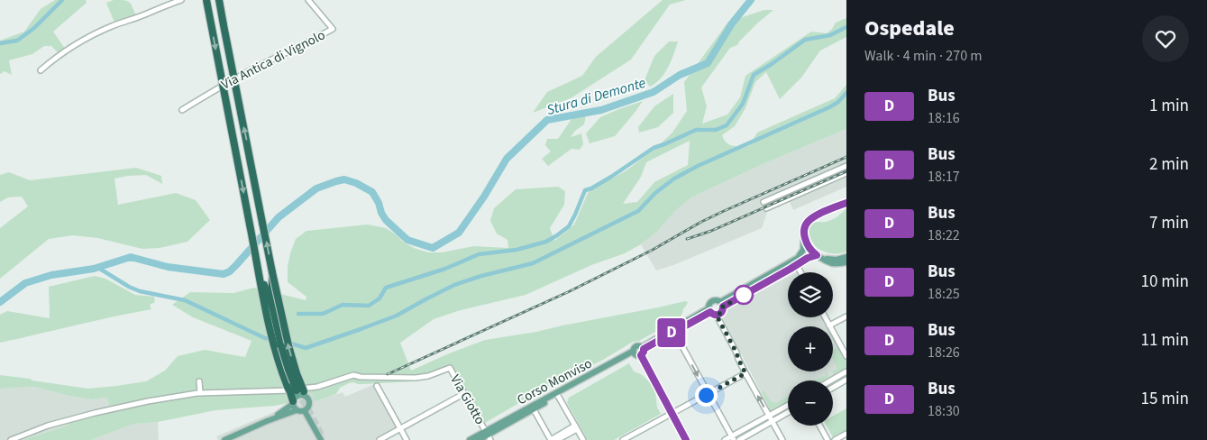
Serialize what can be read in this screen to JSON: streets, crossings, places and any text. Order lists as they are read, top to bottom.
{
  "streets": {
    "main road": ["Corso Monviso"],
    "street": ["Via Antica di Vignolo", "Via Giotto"]
  },
  "crossings": [
    ["Corso Monviso", "Via Giotto"]
  ],
  "water": ["Stura di Demonte"],
  "lines": ["bus line D"],
  "page": {
    "on_map": "D",
    "heading": ["Ospedale", "Walk · 4 min · 270 m"],
    "list": [
      {
        "mark": "D",
        "name": "Bus",
        "note": "18:16",
        "value": "1 min"
      },
      {
        "mark": "D",
        "name": "Bus",
        "note": "18:17",
        "value": "2 min"
      },
      {
        "mark": "D",
        "name": "Bus",
        "note": "18:22",
        "value": "7 min"
      },
      {
        "mark": "D",
        "name": "Bus",
        "note": "18:25",
        "value": "10 min"
      },
      {
        "mark": "D",
        "name": "Bus",
        "note": "18:26",
        "value": "11 min"
      },
      {
        "mark": "D",
        "name": "Bus",
        "note": "18:30",
        "value": "15 min"
      }
    ],
    "map_buttons": ["+", "−"]
  }
}
